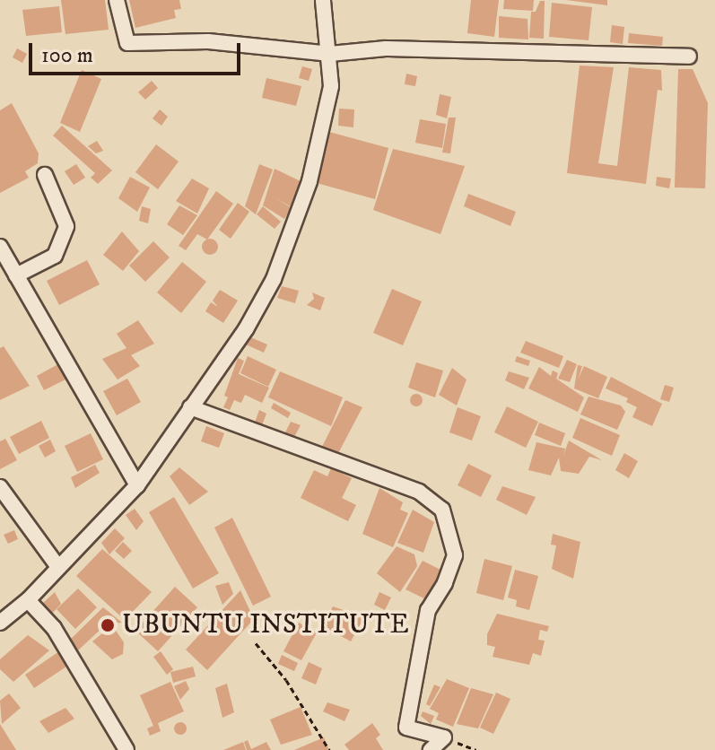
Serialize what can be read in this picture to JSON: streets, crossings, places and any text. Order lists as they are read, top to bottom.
{
  "places": ["UBUNTU INSTITUTE"],
  "scale_bar": "100 m"
}
